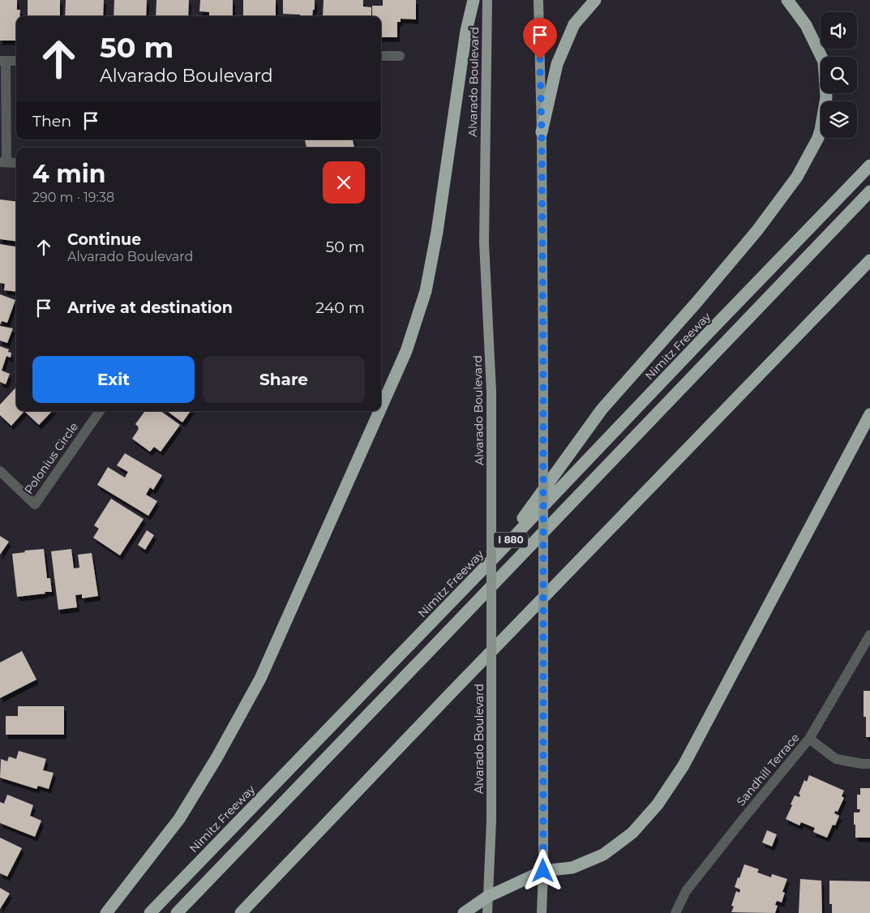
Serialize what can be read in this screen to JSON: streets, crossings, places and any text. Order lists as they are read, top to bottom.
{
  "streets": {
    "highway": ["Nimitz Freeway", "I 880"],
    "main road": ["Alvarado Boulevard"],
    "street": ["Polonius Circle", "Sandhill Terrace"]
  },
  "page": {
    "turn": ["50 m", "Alvarado Boulevard"],
    "then": "Then",
    "heading": ["4 min", "290 m · 19:38"],
    "list": [
      {
        "name": "Continue",
        "note": "Alvarado Boulevard",
        "value": "50 m"
      },
      {
        "name": "Arrive at destination",
        "value": "240 m"
      }
    ],
    "buttons": ["Exit", "Share"]
  }
}
